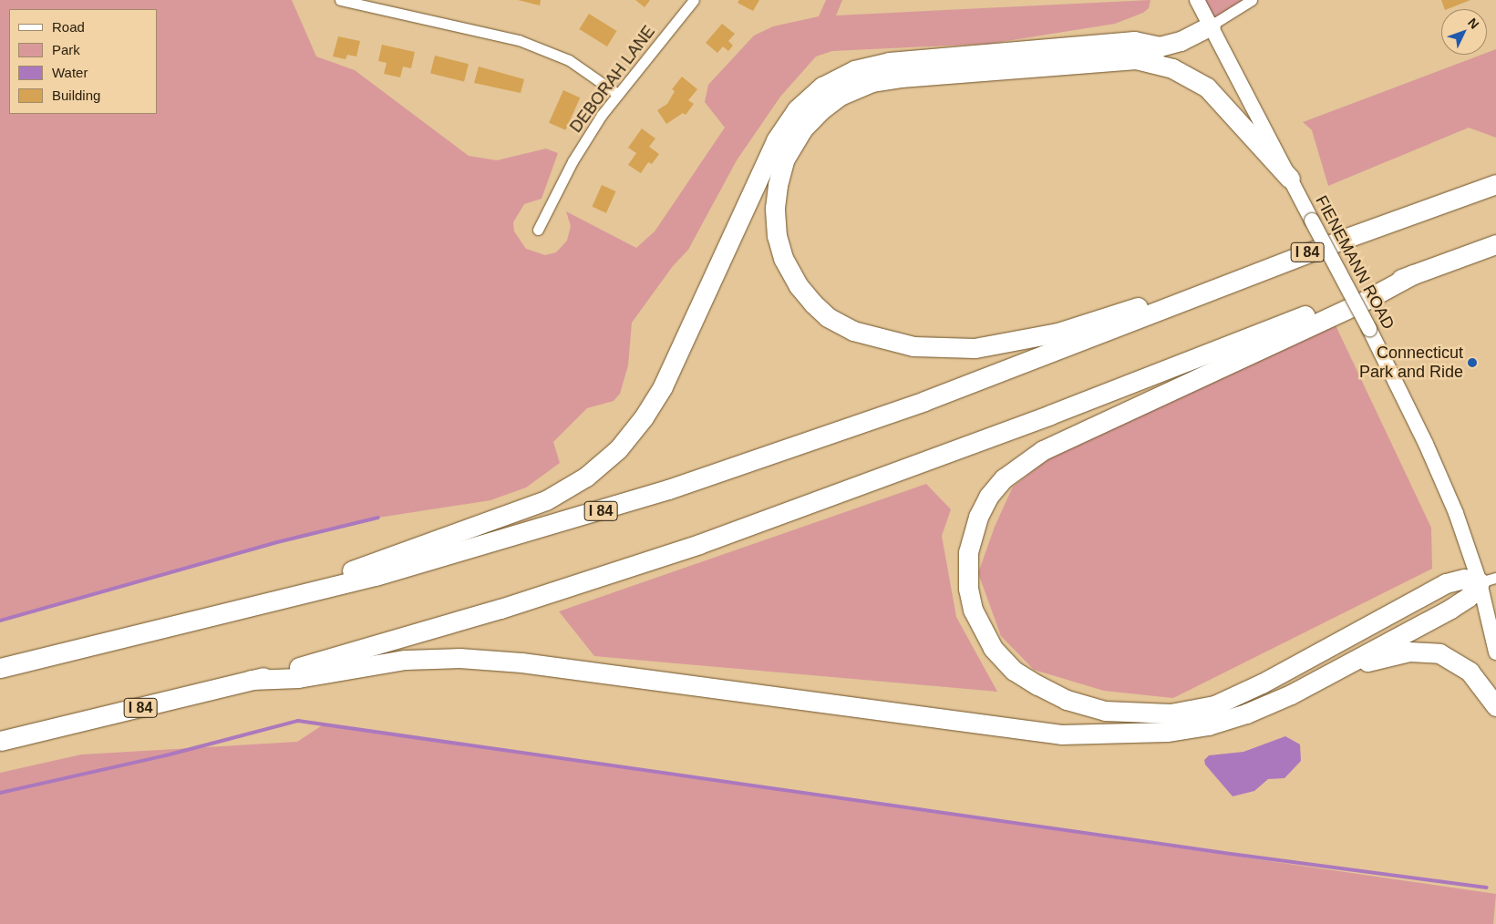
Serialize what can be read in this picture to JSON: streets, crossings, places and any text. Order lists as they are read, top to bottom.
{
  "streets": {
    "highway": ["I 84"],
    "main road": ["FIENEMANN ROAD"],
    "street": ["DEBORAH LANE"]
  },
  "places": ["Connecticut Park and Ride"],
  "legend": [
    "Road",
    "Park",
    "Water",
    "Building"
  ],
  "north": "top right"
}
